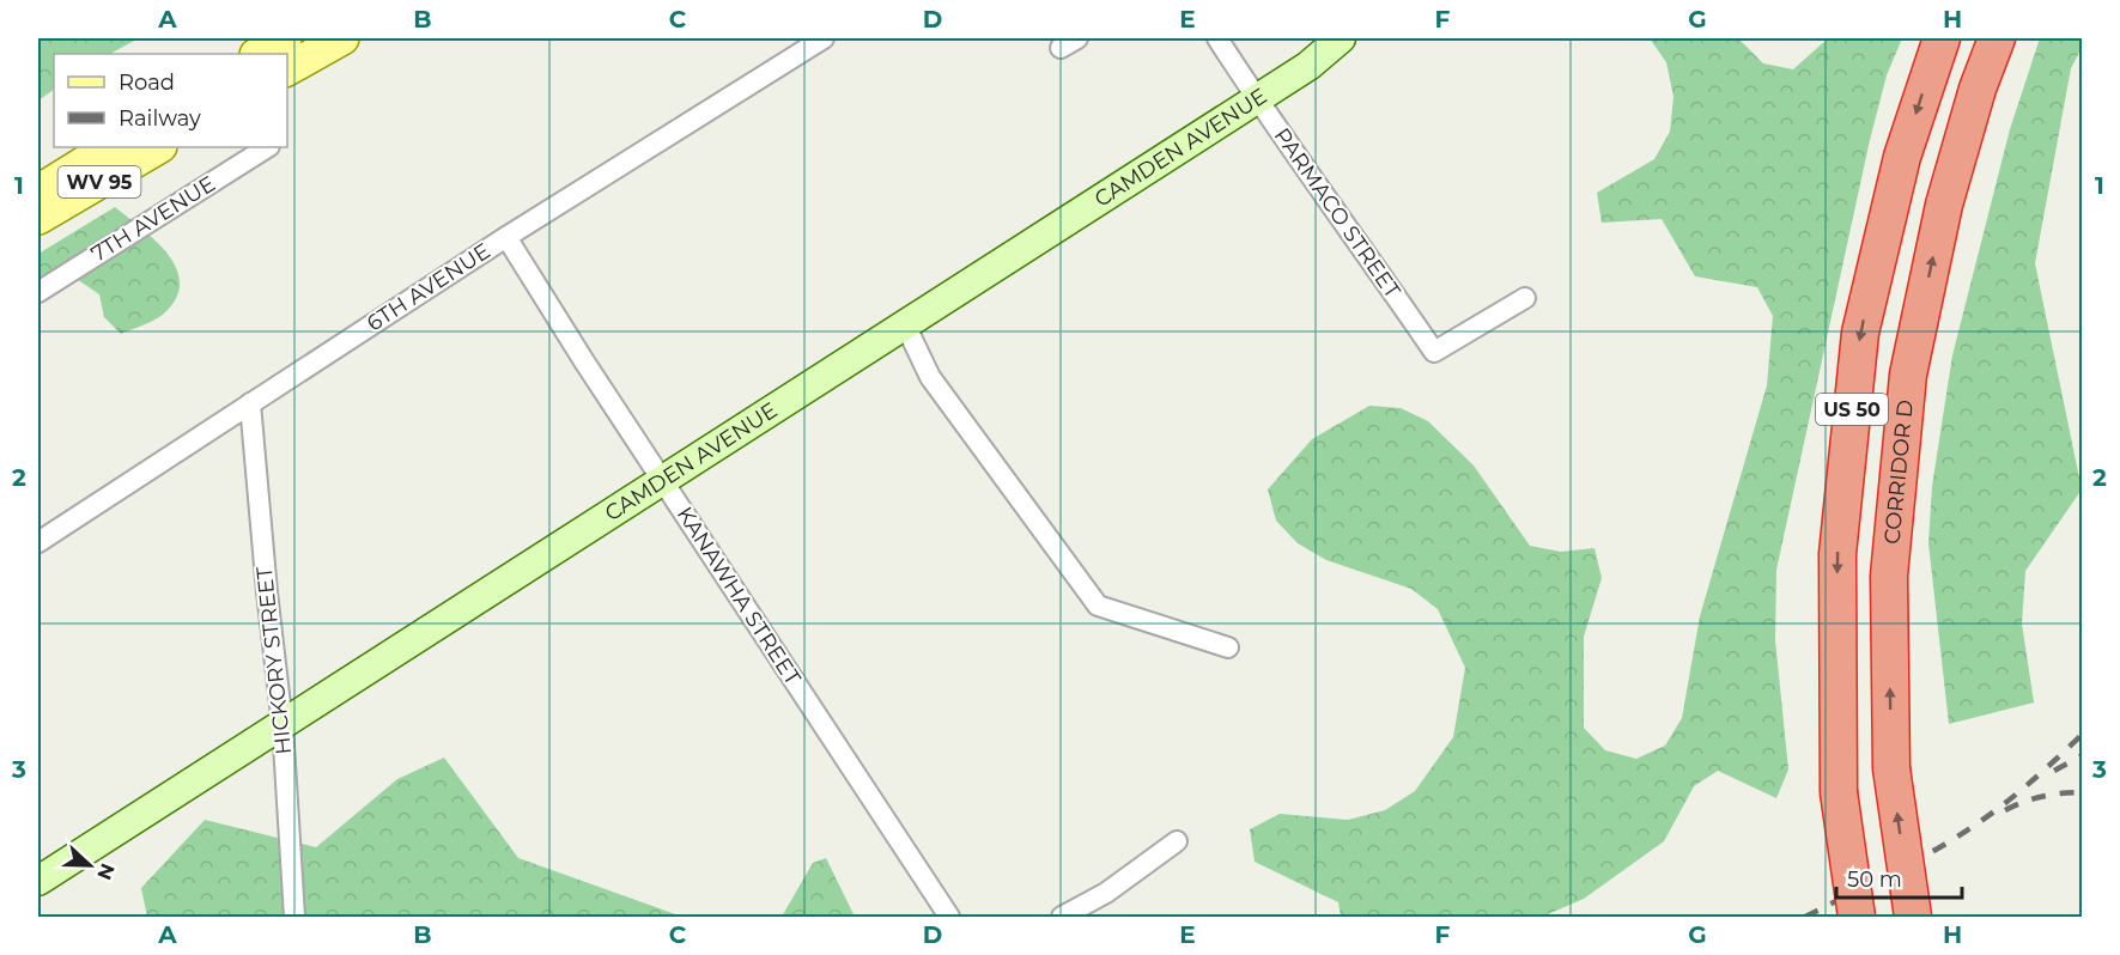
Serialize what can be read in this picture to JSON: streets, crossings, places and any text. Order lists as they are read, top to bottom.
{
  "streets": {
    "highway": ["US 50", "CORRIDOR D"],
    "main road": ["WV 95"],
    "street": [
      "CAMDEN AVENUE",
      "PARMACO STREET",
      "7TH AVENUE",
      "6TH AVENUE",
      "KANAWHA STREET",
      "HICKORY STREET"
    ]
  },
  "crossings": [
    ["CAMDEN AVENUE", "PARMACO STREET"],
    ["CAMDEN AVENUE", "KANAWHA STREET"],
    ["CAMDEN AVENUE", "HICKORY STREET"],
    ["6TH AVENUE", "KANAWHA STREET"],
    ["6TH AVENUE", "HICKORY STREET"]
  ],
  "legend": ["Road", "Railway"],
  "scale_bar": "50 m",
  "north": "right",
  "grid": {
    "columns": [
      "A",
      "B",
      "C",
      "D",
      "E",
      "F",
      "G",
      "H"
    ],
    "rows": ["1", "2", "3"]
  }
}
